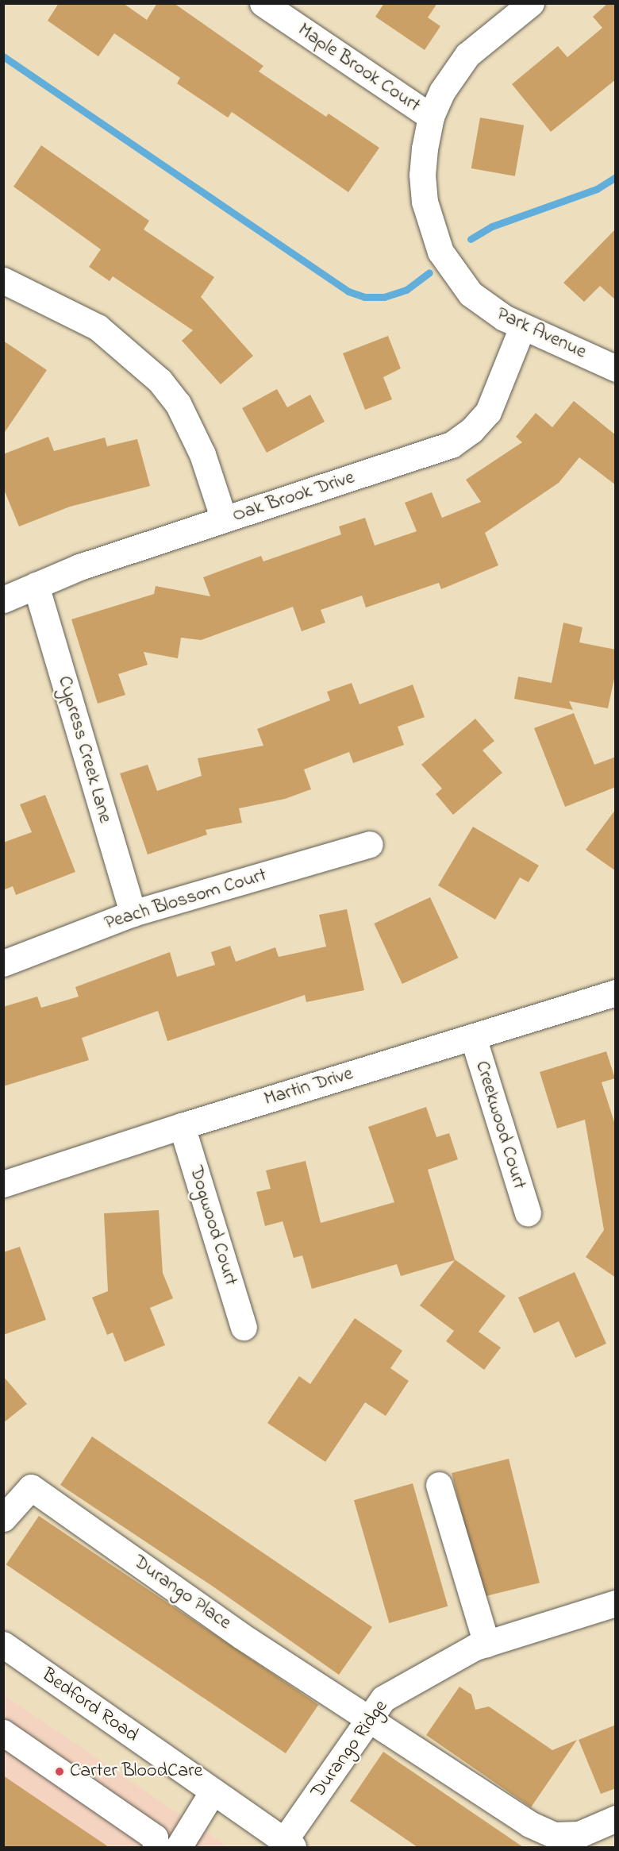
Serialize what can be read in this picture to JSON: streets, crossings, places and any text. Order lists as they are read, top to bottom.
{
  "streets": {
    "street": [
      "Maple Brook Court",
      "Park Avenue",
      "Oak Brook Drive",
      "Cypress Creek Lane",
      "Peach Blossom Court",
      "Martin Drive",
      "Creekwood Court",
      "Dogwood Court",
      "Durango Place",
      "Bedford Road",
      "Durango Ridge"
    ]
  },
  "crossings": [
    ["Maple Brook Court", "Park Avenue"],
    ["Park Avenue", "Oak Brook Drive"],
    ["Oak Brook Drive", "Cypress Creek Lane"],
    ["Cypress Creek Lane", "Peach Blossom Court"],
    ["Martin Drive", "Creekwood Court"],
    ["Martin Drive", "Dogwood Court"],
    ["Durango Place", "Durango Ridge"],
    ["Bedford Road", "Durango Ridge"]
  ],
  "places": ["Carter BloodCare"]
}
